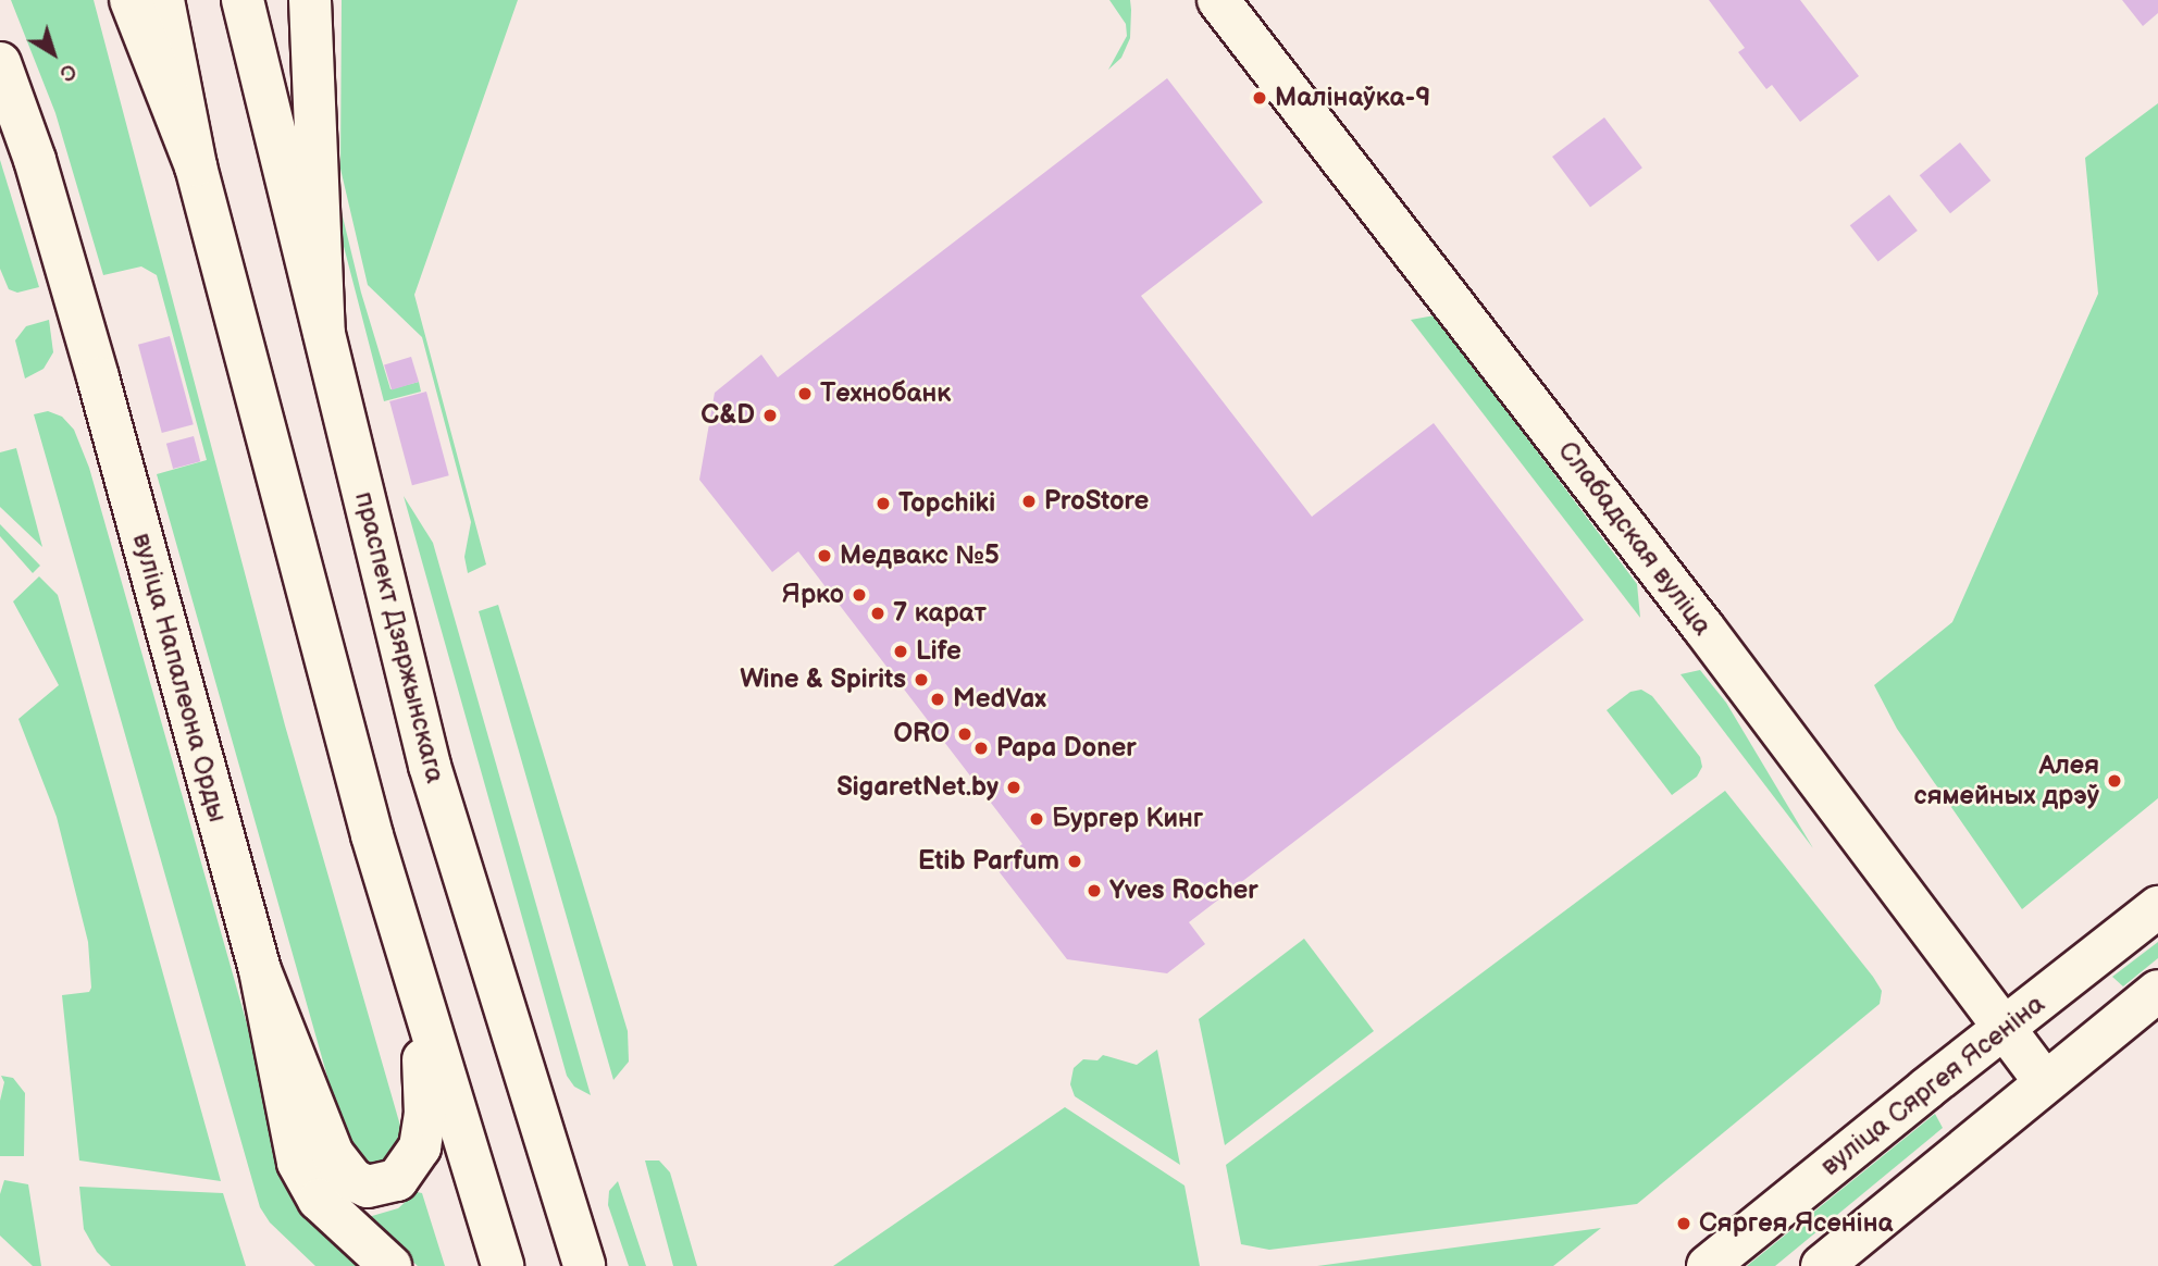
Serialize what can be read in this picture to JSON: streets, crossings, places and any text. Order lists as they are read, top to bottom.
{
  "streets": {
    "main road": [
      "Слабадская вуліца",
      "праспект Дзяржынскага",
      "вуліца Напалеона Орды",
      "вуліца Сяргея Ясеніна"
    ]
  },
  "crossings": [
    ["Слабадская вуліца", "вуліца Сяргея Ясеніна"]
  ],
  "places": [
    "Малінаўка-9",
    "Технобанк",
    "C&D",
    "ProStore",
    "Topchiki",
    "Медвакс №5",
    "Ярко",
    "7 карат",
    "Life",
    "Wine & Spirits",
    "MedVax",
    "ORO",
    "Papa Doner",
    "Алея сямейных дрэў",
    "SigaretNet.by",
    "Бургер Кинг",
    "Etib Parfum",
    "Yves Rocher",
    "Сяргея Ясеніна"
  ],
  "north": "bottom right"
}
